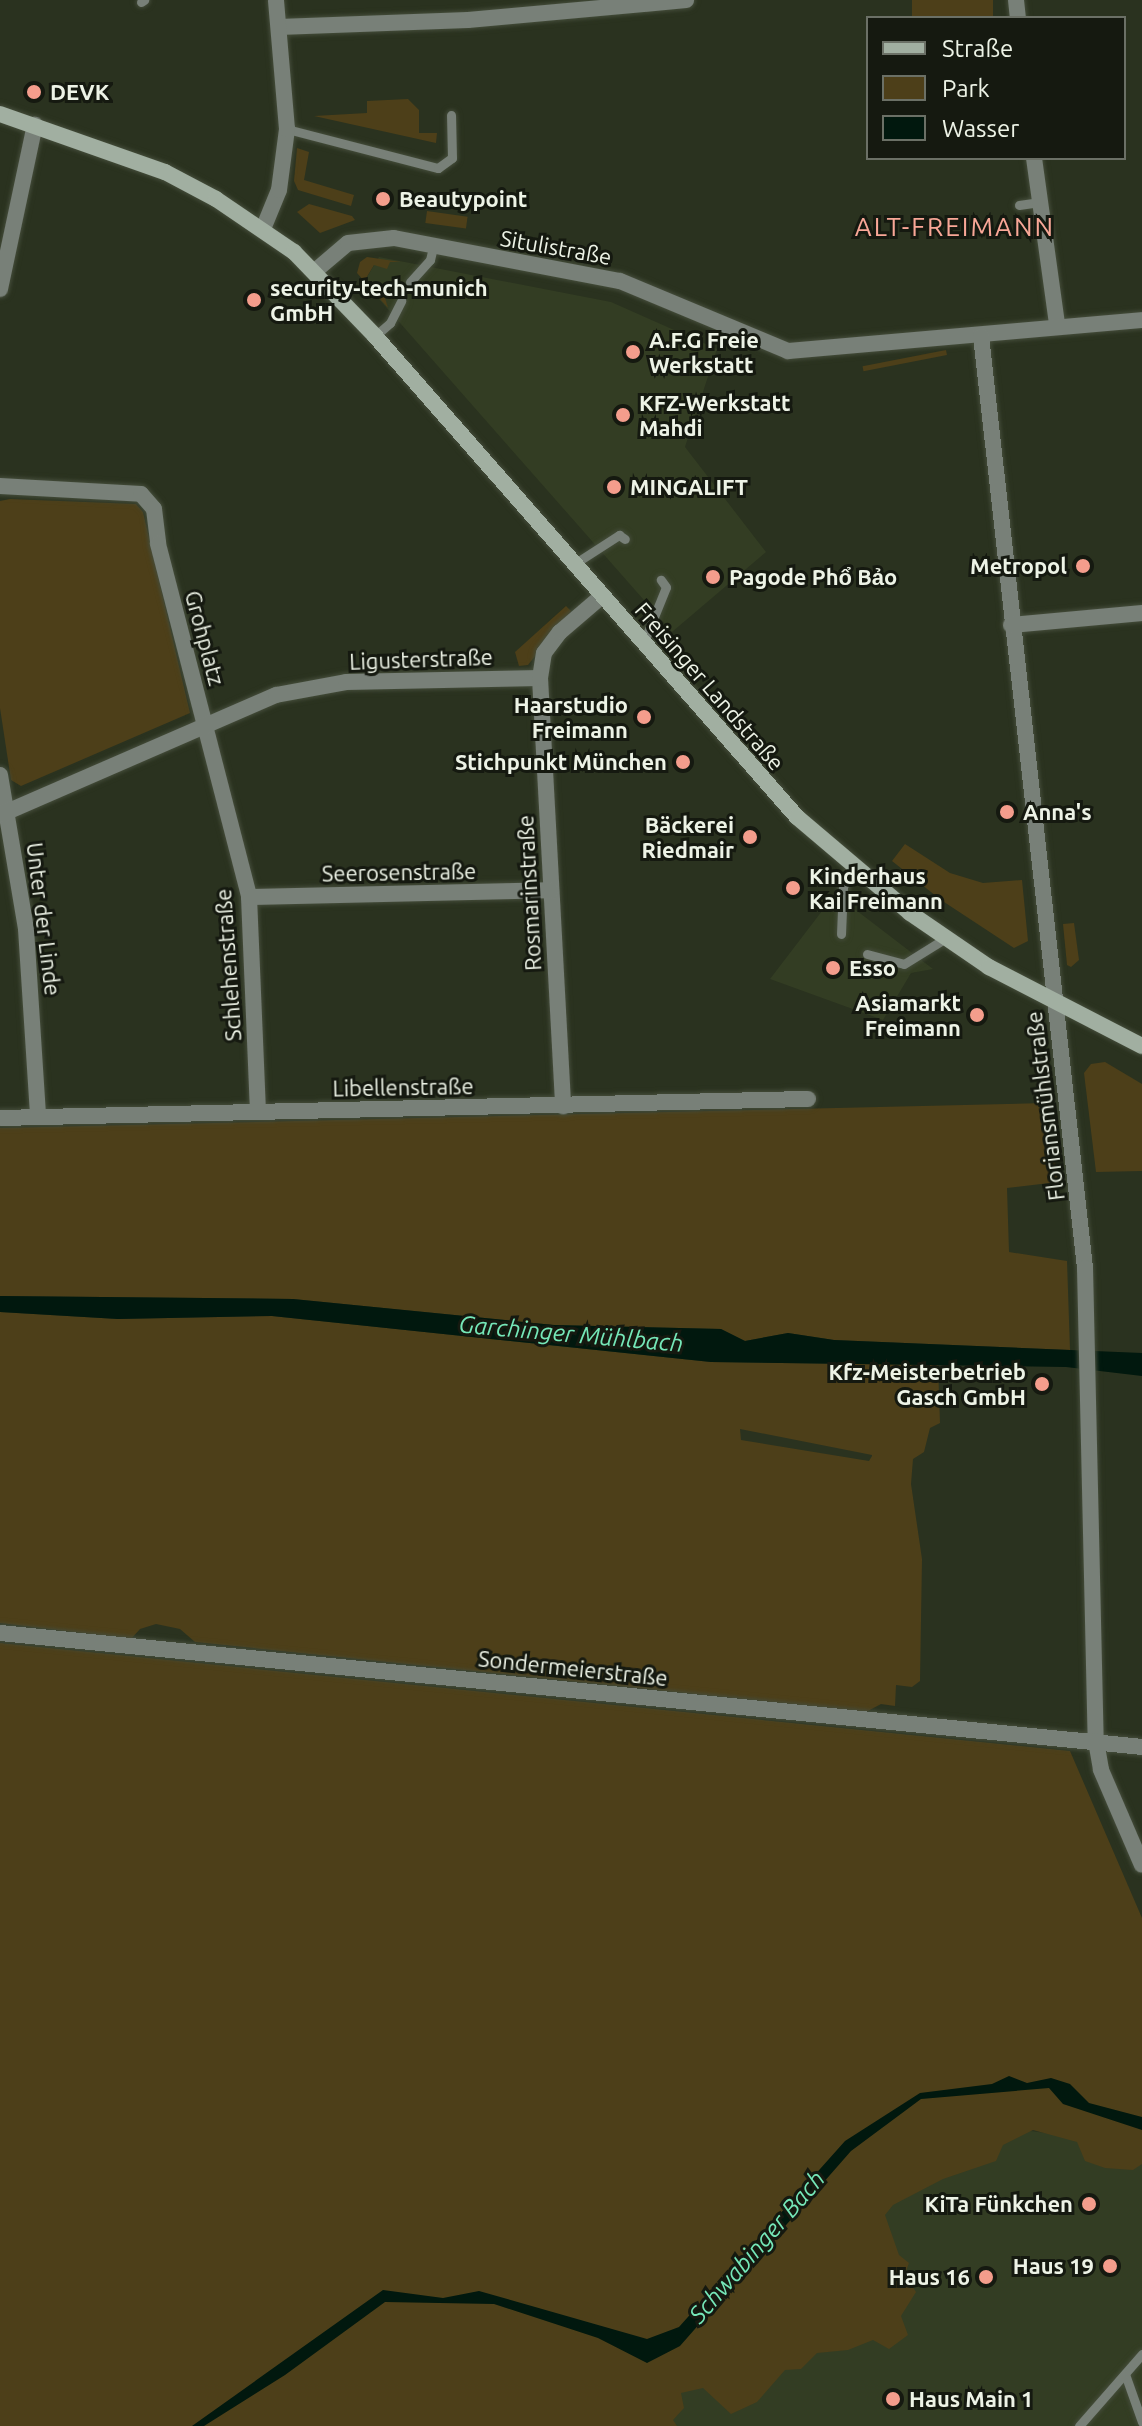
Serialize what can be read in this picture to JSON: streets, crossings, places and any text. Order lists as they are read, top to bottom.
{
  "streets": {
    "main road": ["Freisinger Landstraße"],
    "street": [
      "Situlistraße",
      "Grohplatz",
      "Ligusterstraße",
      "Seerosenstraße",
      "Rosmarinstraße",
      "Unter der Linde",
      "Schlehenstraße",
      "Libellenstraße",
      "Floriansmühlstraße",
      "Sondermeierstraße"
    ]
  },
  "crossings": [
    ["Situlistraße", "Freisinger Landstraße"],
    ["Situlistraße", "Floriansmühlstraße"],
    ["Grohplatz", "Ligusterstraße"],
    ["Grohplatz", "Schlehenstraße"],
    ["Ligusterstraße", "Rosmarinstraße"],
    ["Ligusterstraße", "Schlehenstraße"],
    ["Freisinger Landstraße", "Floriansmühlstraße"],
    ["Seerosenstraße", "Rosmarinstraße"],
    ["Seerosenstraße", "Schlehenstraße"],
    ["Rosmarinstraße", "Libellenstraße"],
    ["Unter der Linde", "Libellenstraße"],
    ["Schlehenstraße", "Libellenstraße"],
    ["Floriansmühlstraße", "Sondermeierstraße"]
  ],
  "districts": ["ALT-FREIMANN"],
  "water": ["Garchinger Mühlbach", "Schwabinger Bach"],
  "places": [
    "DEVK",
    "Beautypoint",
    "security-tech-munich GmbH",
    "A.F.G Freie Werkstatt",
    "KFZ-Werkstatt Mahdi",
    "MINGALIFT",
    "Metropol",
    "Pagode Phổ Bảo",
    "Haarstudio Freimann",
    "Stichpunkt München",
    "Anna's",
    "Bäckerei Riedmair",
    "Kinderhaus Kai Freimann",
    "Esso",
    "Asiamarkt Freimann",
    "Kfz-Meisterbetrieb Gasch GmbH",
    "KiTa Fünkchen",
    "Haus 19",
    "Haus 16",
    "Haus Main 1"
  ],
  "legend": ["Straße", "Park", "Wasser"]
}
